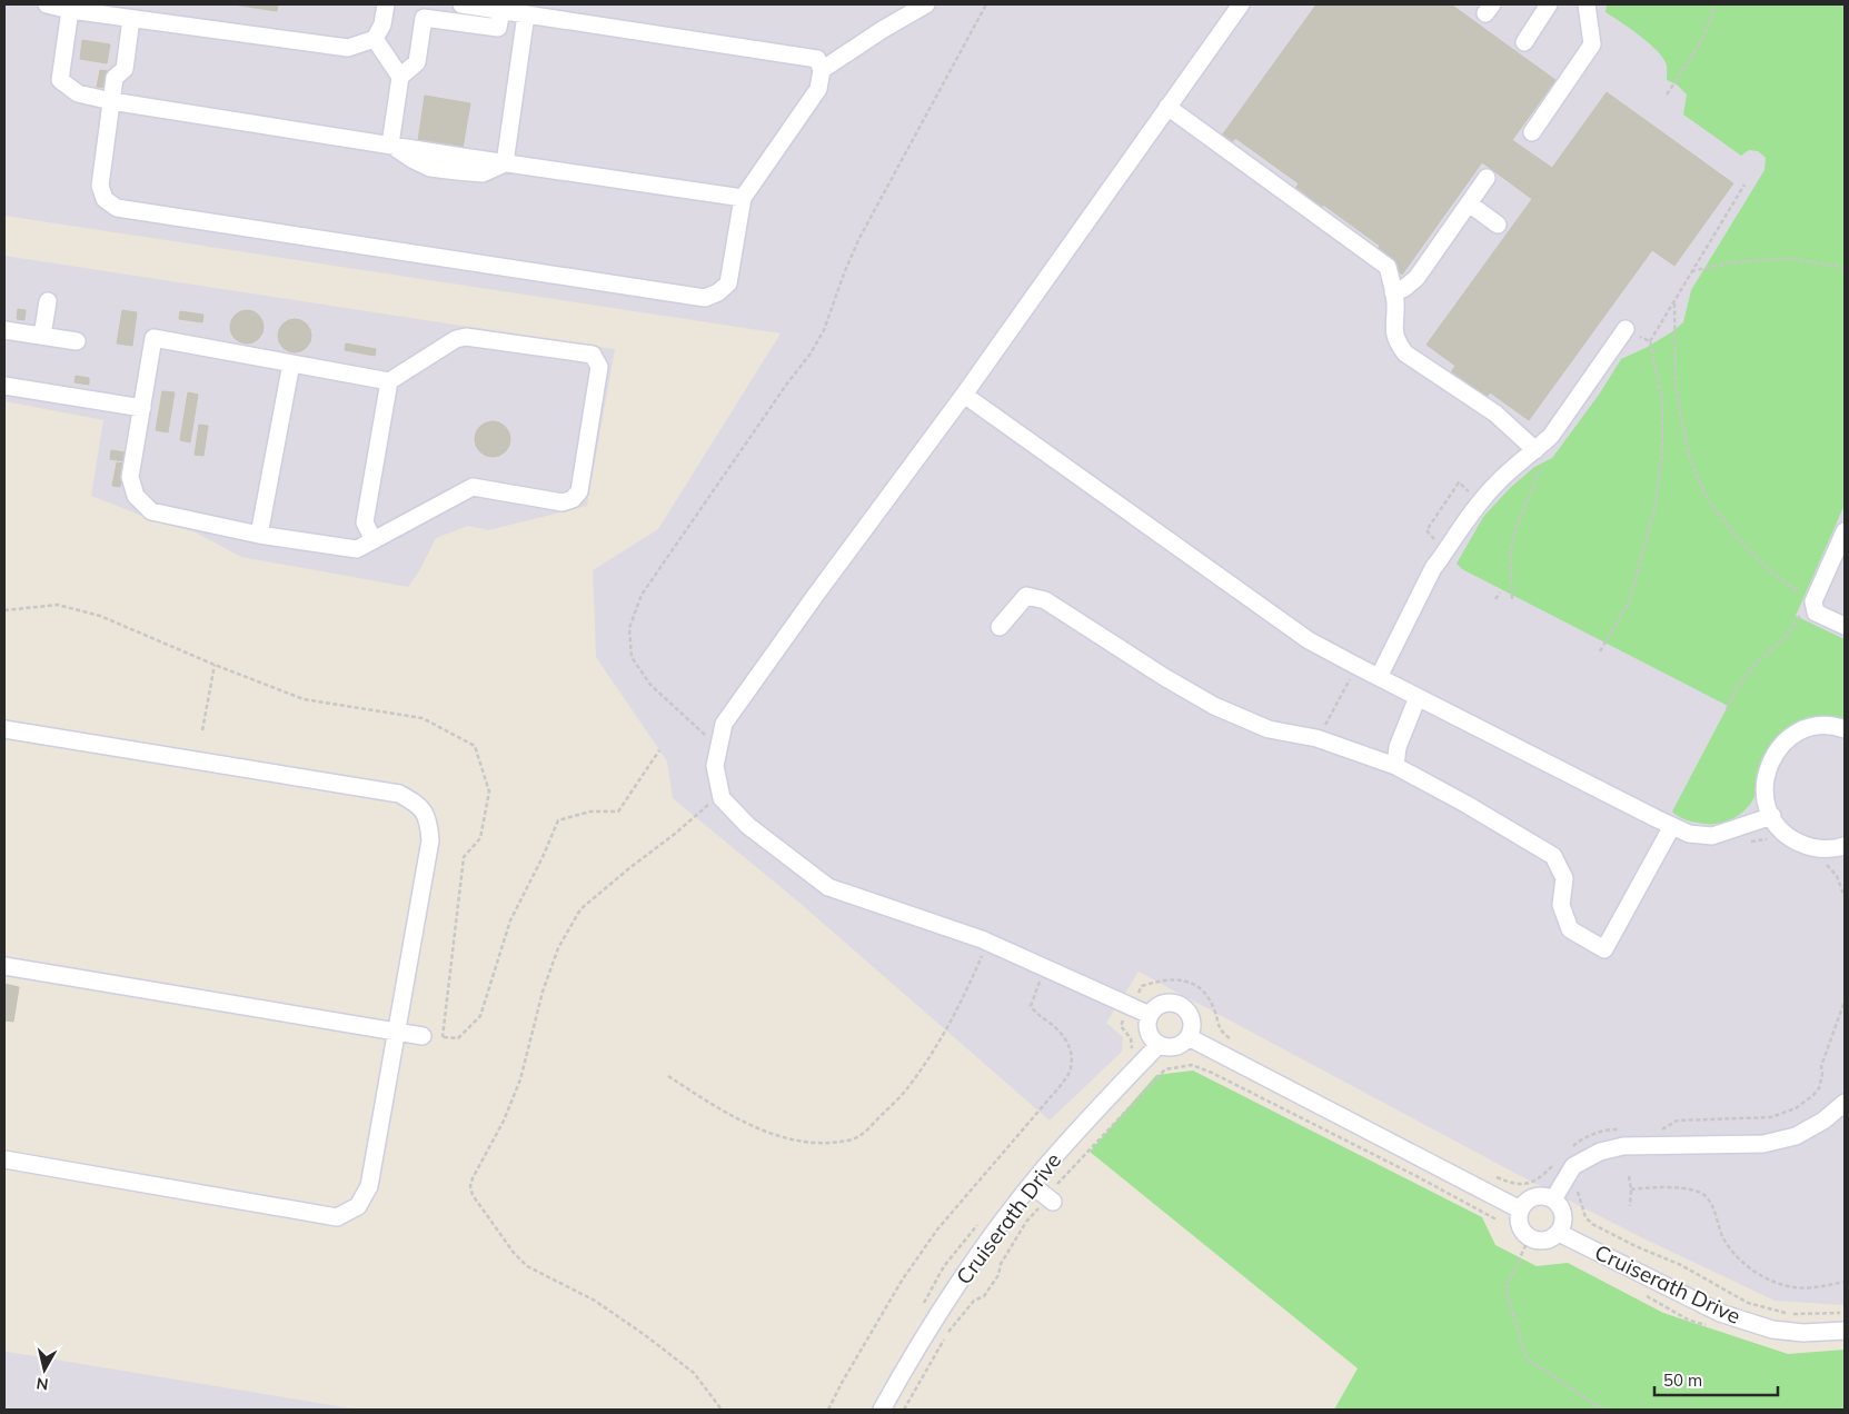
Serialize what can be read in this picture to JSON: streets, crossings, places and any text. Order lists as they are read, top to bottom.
{
  "streets": {
    "street": ["Cruiserath Drive"]
  },
  "scale_bar": "50 m",
  "north": "bottom"
}
